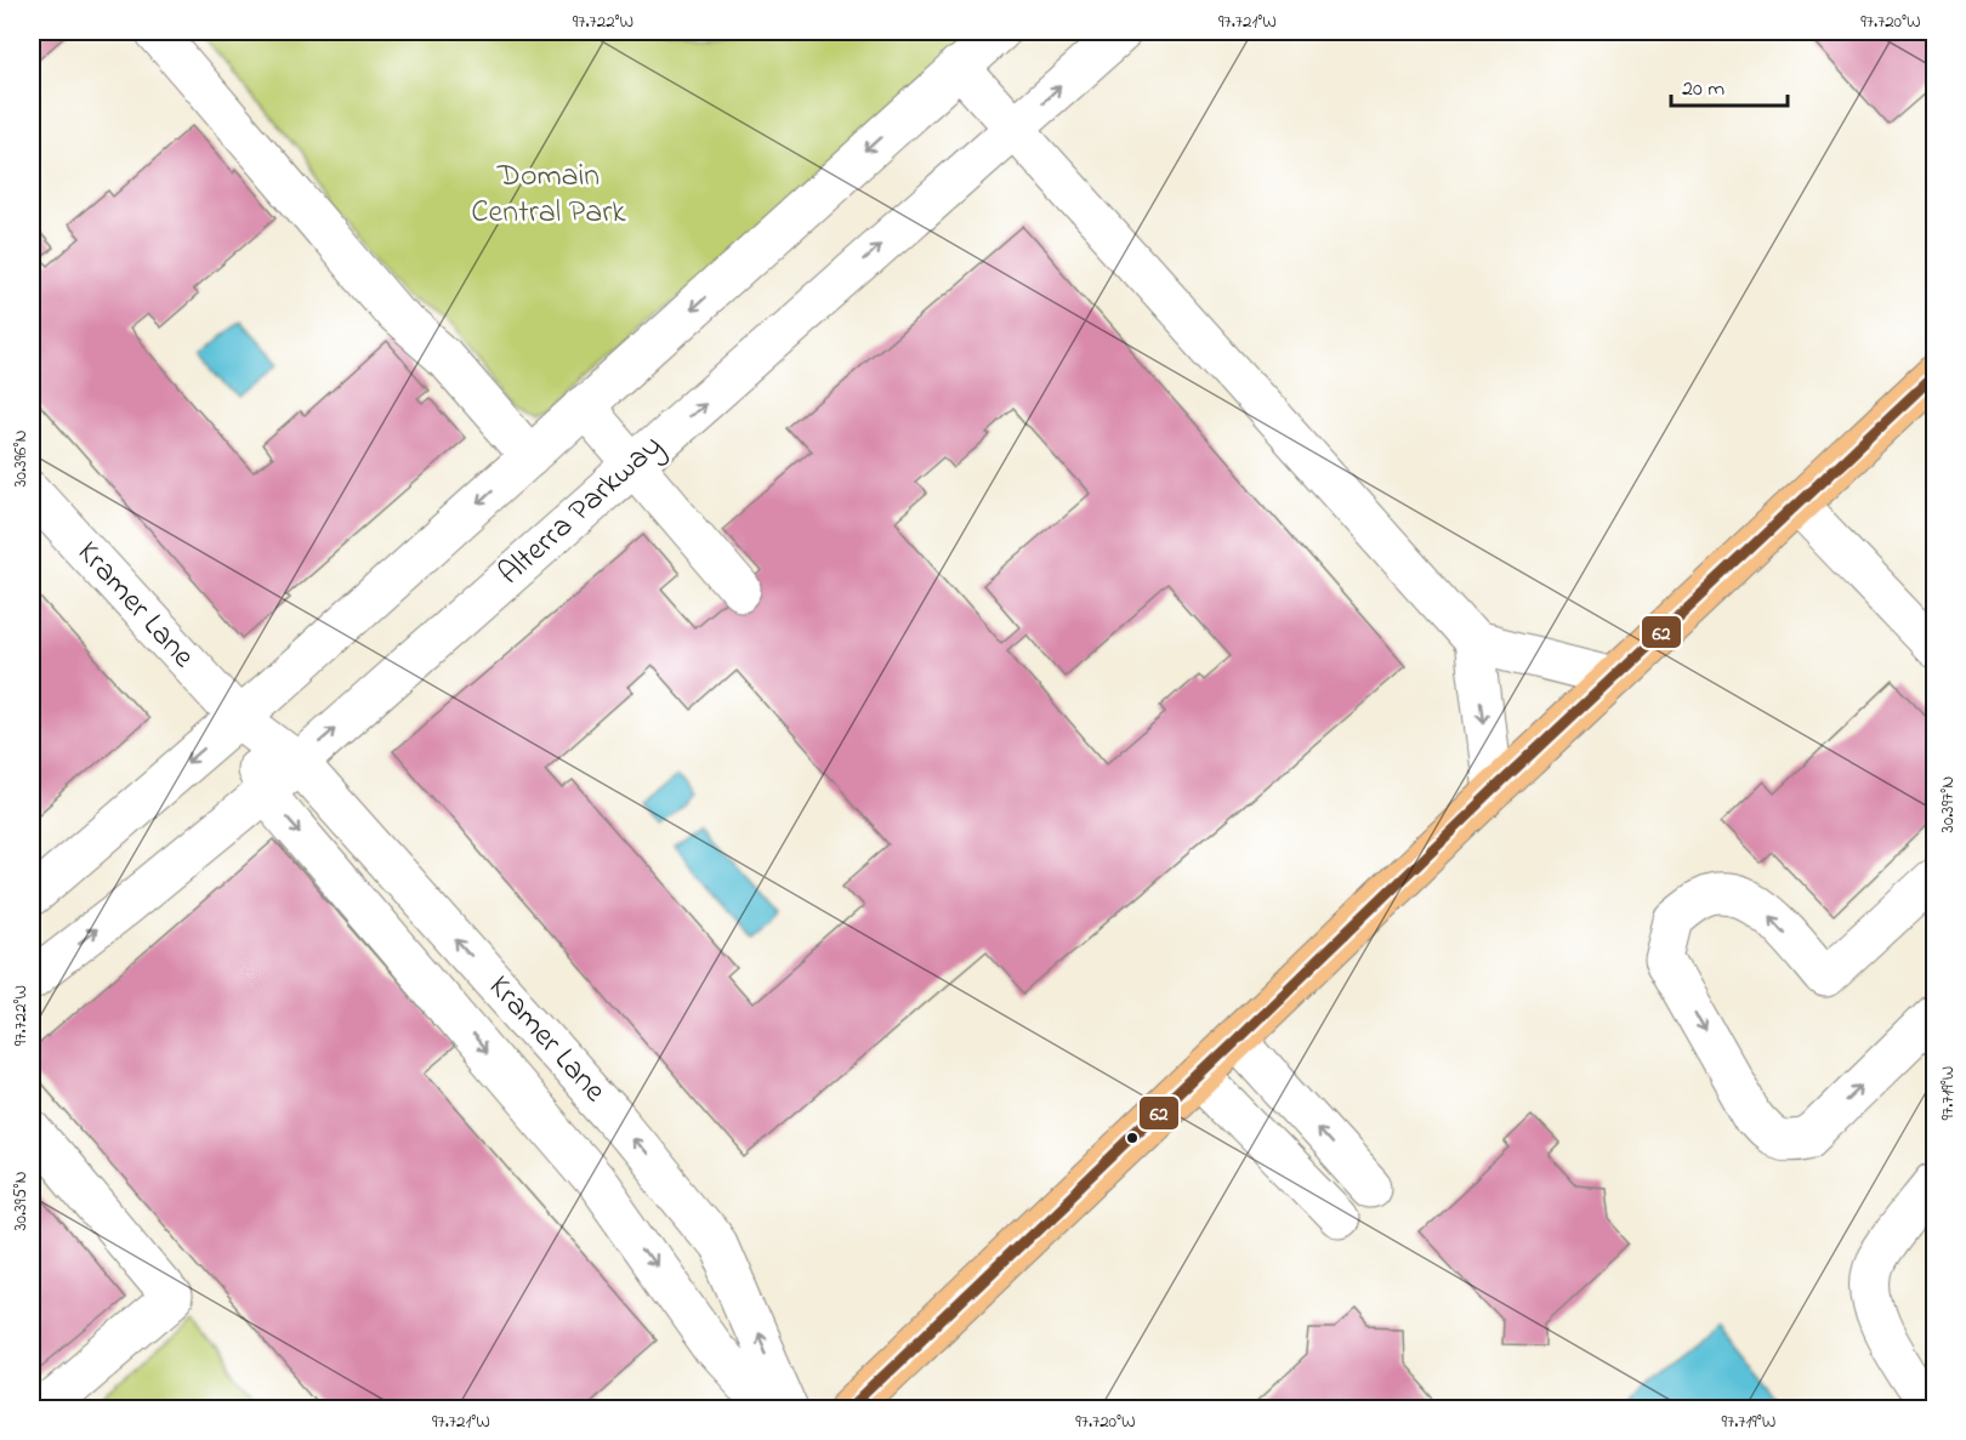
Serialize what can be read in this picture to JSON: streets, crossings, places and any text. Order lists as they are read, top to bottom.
{
  "streets": {
    "street": ["Alterra Parkway", "Kramer Lane"]
  },
  "crossings": [
    ["Alterra Parkway", "Kramer Lane"]
  ],
  "parks": ["Domain Central Park"],
  "lines": ["transit line 62"],
  "scale_bar": "20 m",
  "coordinates": [
    "97.722°W",
    "97.721°W",
    "97.720°W",
    "30.396°N",
    "30.397°N",
    "97.719°W",
    "30.395°N"
  ]
}
